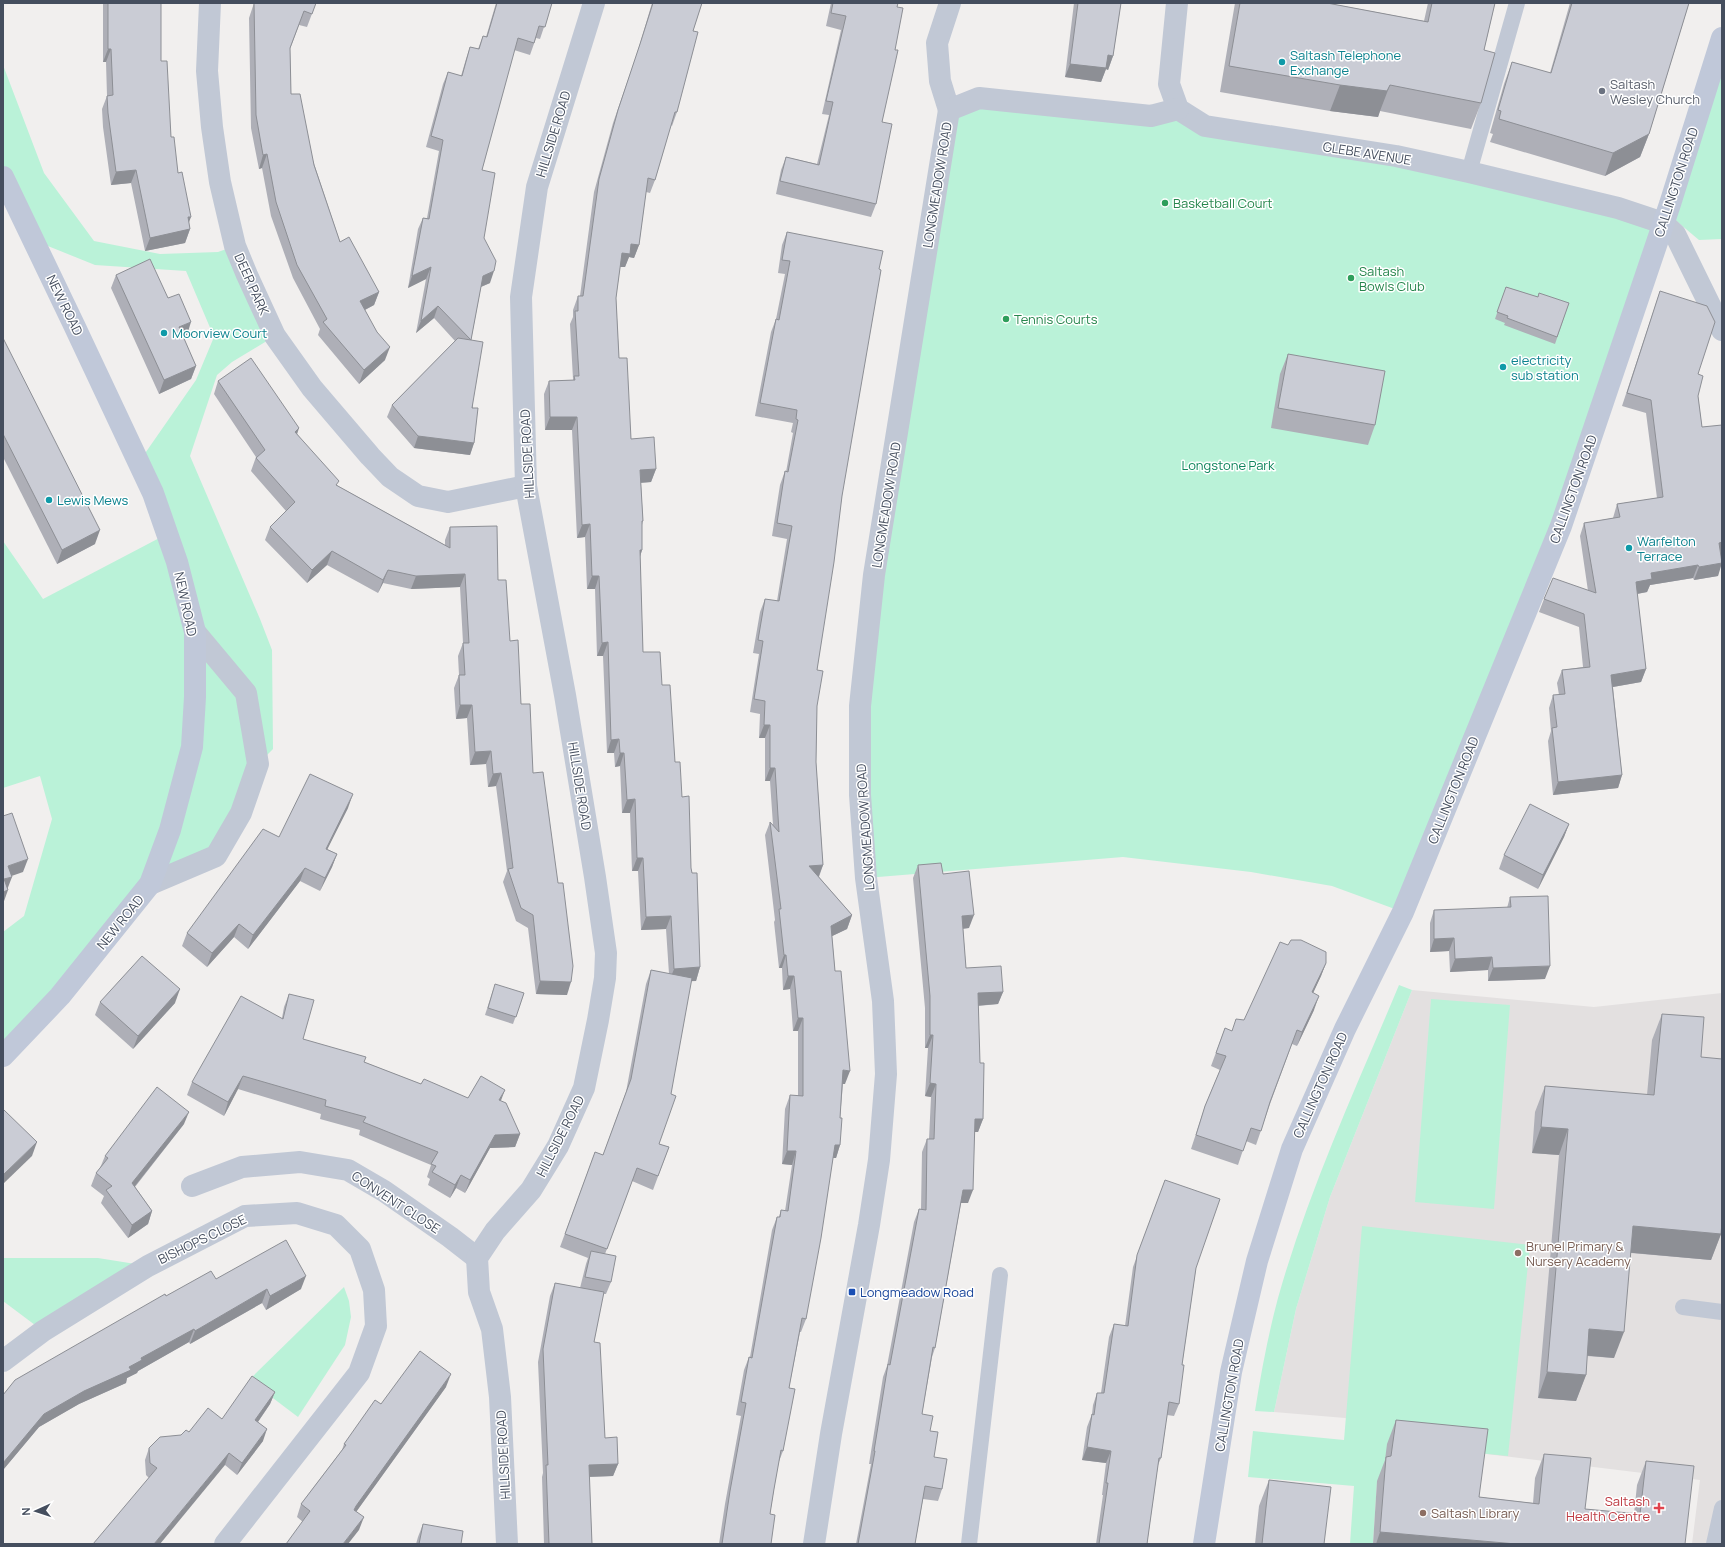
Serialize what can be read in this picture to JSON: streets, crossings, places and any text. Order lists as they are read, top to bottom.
{
  "streets": {
    "street": [
      "HILLSIDE ROAD",
      "GLEBE AVENUE",
      "CALLINGTON ROAD",
      "LONGMEADOW ROAD",
      "DEER PARK",
      "NEW ROAD",
      "CONVENT CLOSE",
      "BISHOPS CLOSE"
    ]
  },
  "crossings": [
    ["HILLSIDE ROAD", "DEER PARK"],
    ["HILLSIDE ROAD", "CONVENT CLOSE"],
    ["GLEBE AVENUE", "CALLINGTON ROAD"],
    ["GLEBE AVENUE", "LONGMEADOW ROAD"]
  ],
  "parks": ["Longstone Park"],
  "places": {
    "other": [
      "Saltash Telephone Exchange",
      "Saltash Wesley Church",
      "Basketball Court",
      "Saltash Bowls Club",
      "Tennis Courts",
      "Moorview Court",
      "electricity sub station",
      "Lewis Mews",
      "Warfelton Terrace",
      "Brunel Primary & Nursery Academy",
      "Saltash Library"
    ],
    "transit": ["Longmeadow Road"],
    "health": ["Saltash Health Centre"]
  },
  "north": "left"
}
